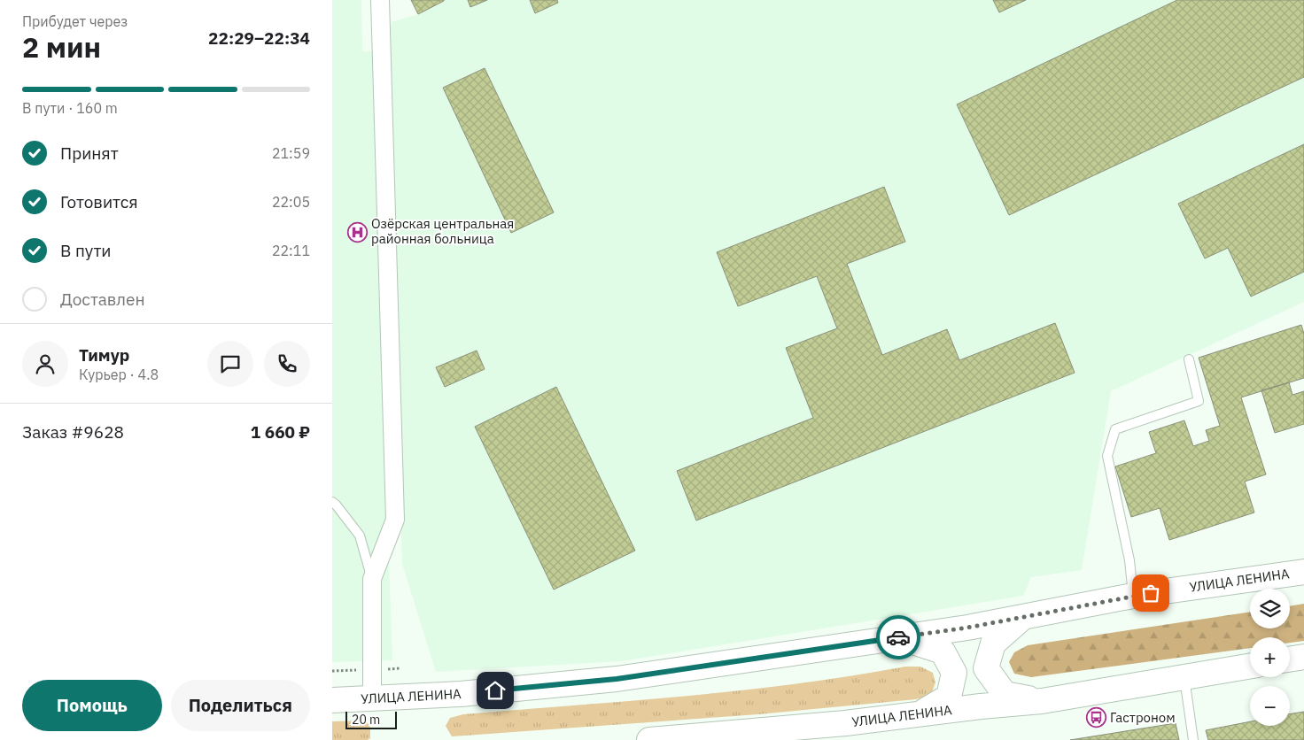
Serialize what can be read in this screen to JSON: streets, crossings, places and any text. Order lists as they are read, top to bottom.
{
  "streets": {
    "main road": ["УЛИЦА ЛЕНИНА"]
  },
  "places": {
    "hospital": ["Озёрская центральная районная больница"],
    "bus stop": ["Гастроном"]
  },
  "scale_bar": "20 m",
  "page": {
    "heading": ["2 мин", "Прибудет через", "22:29–22:34"],
    "panel": [
      "Тимур",
      "Курьер · 4.8",
      "Заказ #9628",
      "1 660 ₽"
    ],
    "bar": "В пути · 160 m",
    "list": [
      ["Принят", "21:59"],
      ["Готовится", "22:05"],
      ["В пути", "22:11"],
      "Доставлен"
    ],
    "map_buttons": ["+", "−"],
    "buttons": ["Помощь", "Поделиться"],
    "scale": "20 m"
  }
}
